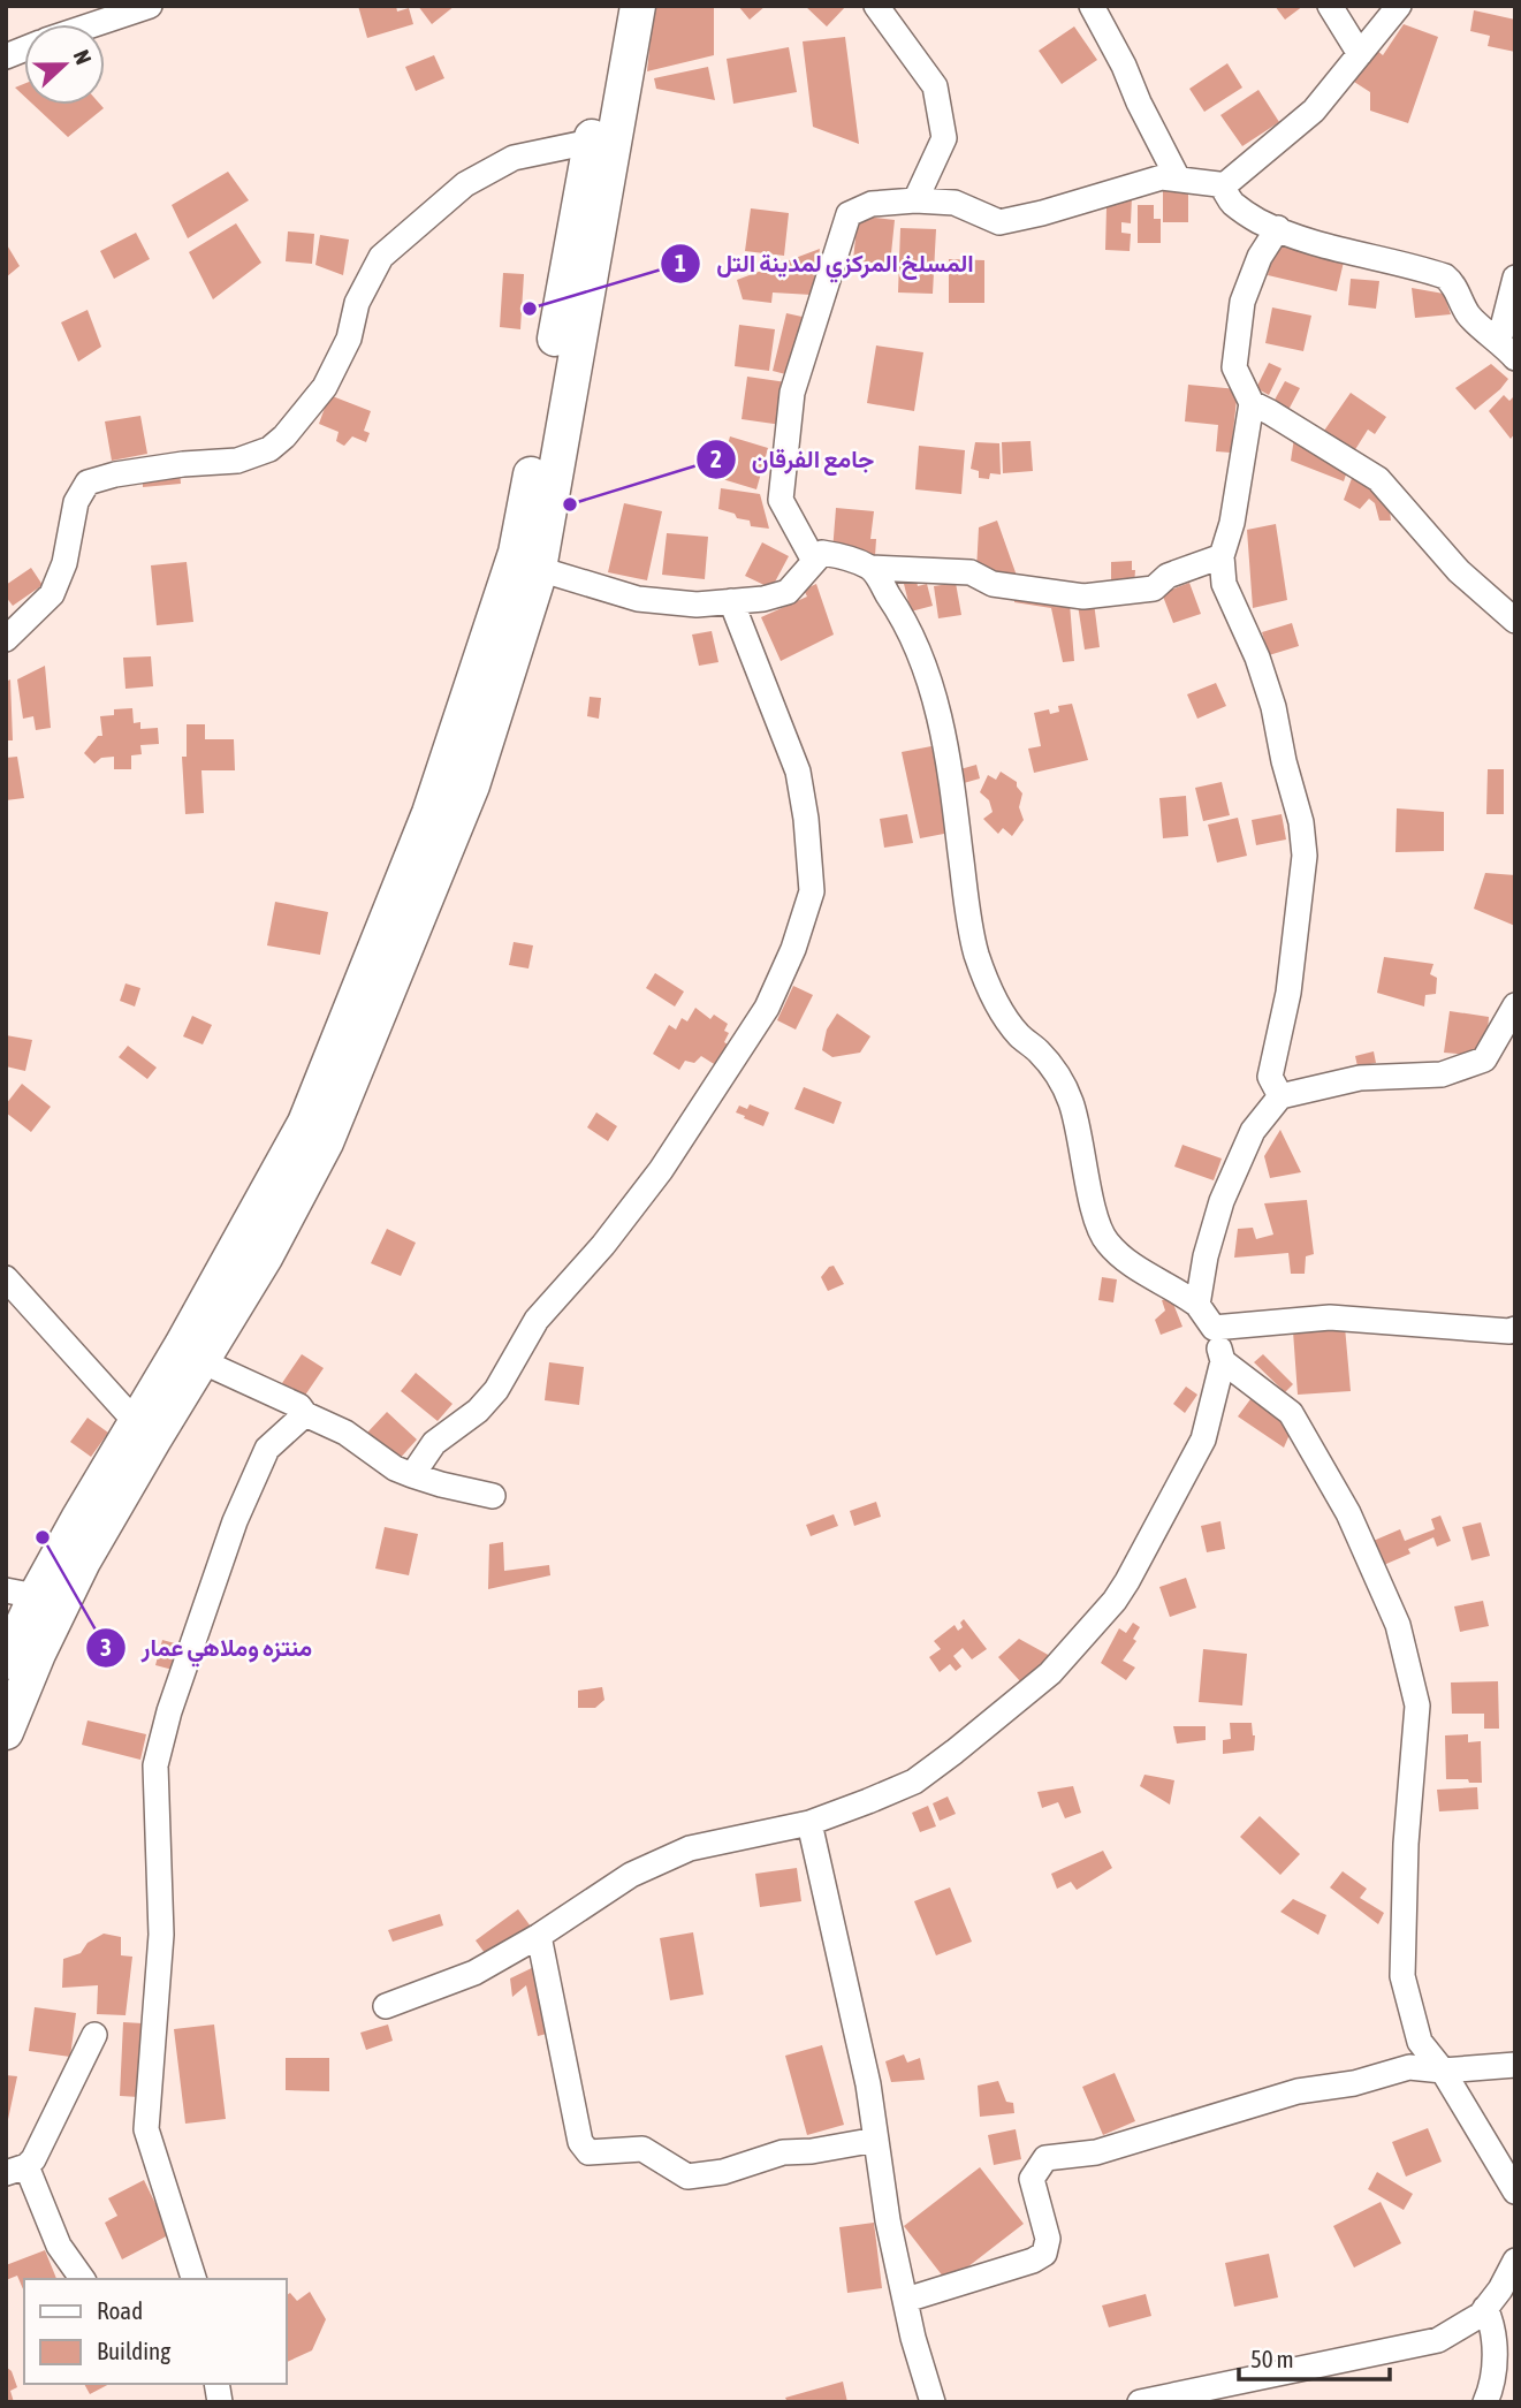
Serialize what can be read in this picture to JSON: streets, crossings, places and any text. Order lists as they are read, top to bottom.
{
  "places": ["المسلخ المركزي لمدينة التل", "جامع الفرقان", "منتزه وملاهي عمار"],
  "legend": ["Road", "Building"],
  "scale_bar": "50 m",
  "north": "right"
}
